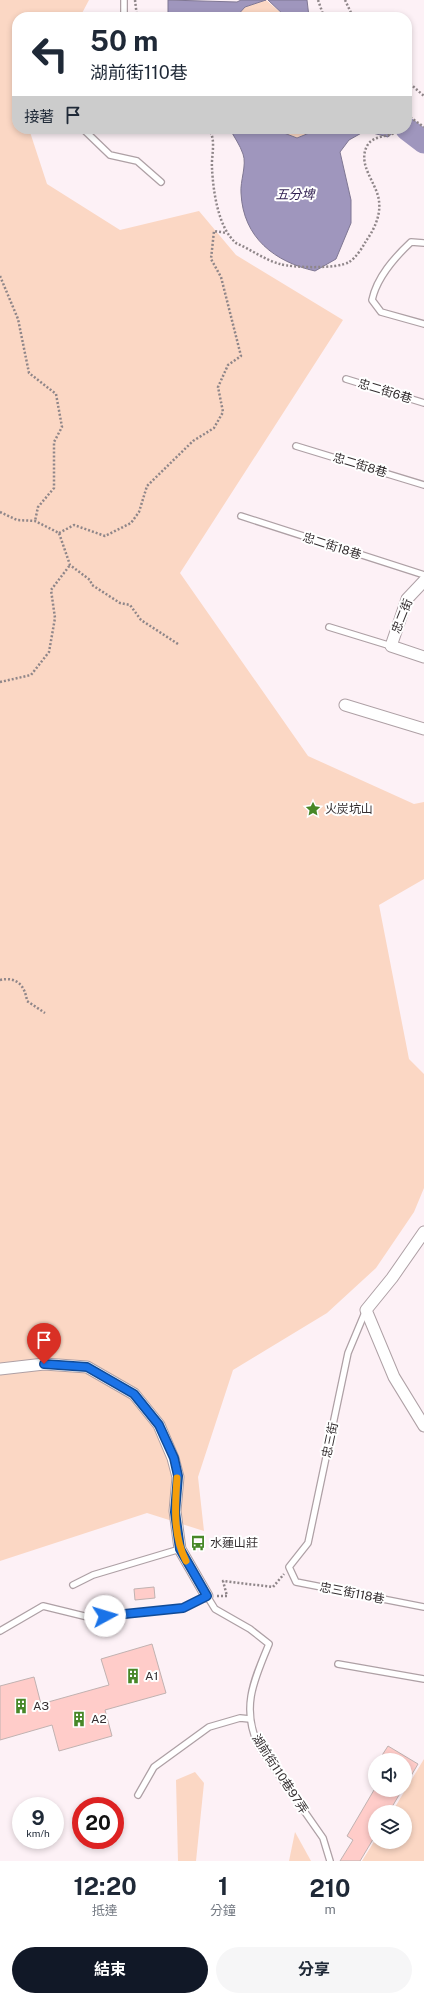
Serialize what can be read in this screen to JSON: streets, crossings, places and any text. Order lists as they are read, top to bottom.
{
  "streets": {
    "street": ["忠二街", "忠三街"],
    "lane": [
      "忠二街6巷",
      "忠二街8巷",
      "忠二街18巷",
      "忠三街118巷",
      "湖前街110巷97弄"
    ]
  },
  "crossings": [
    ["忠三街", "忠三街118巷"]
  ],
  "water": ["五分埤"],
  "places": {
    "place": ["火炭坑山"],
    "bus stop": ["水蓮山莊"],
    "building": ["A1", "A3", "A2"]
  },
  "page": {
    "turn": ["50 m", "湖前街110巷"],
    "then": "接著",
    "speed": "9 km/h",
    "limit": "20",
    "eta": [
      "12:20",
      "抵達",
      "1",
      "分鐘",
      "210",
      "m"
    ],
    "buttons": ["結束", "分享"]
  }
}
